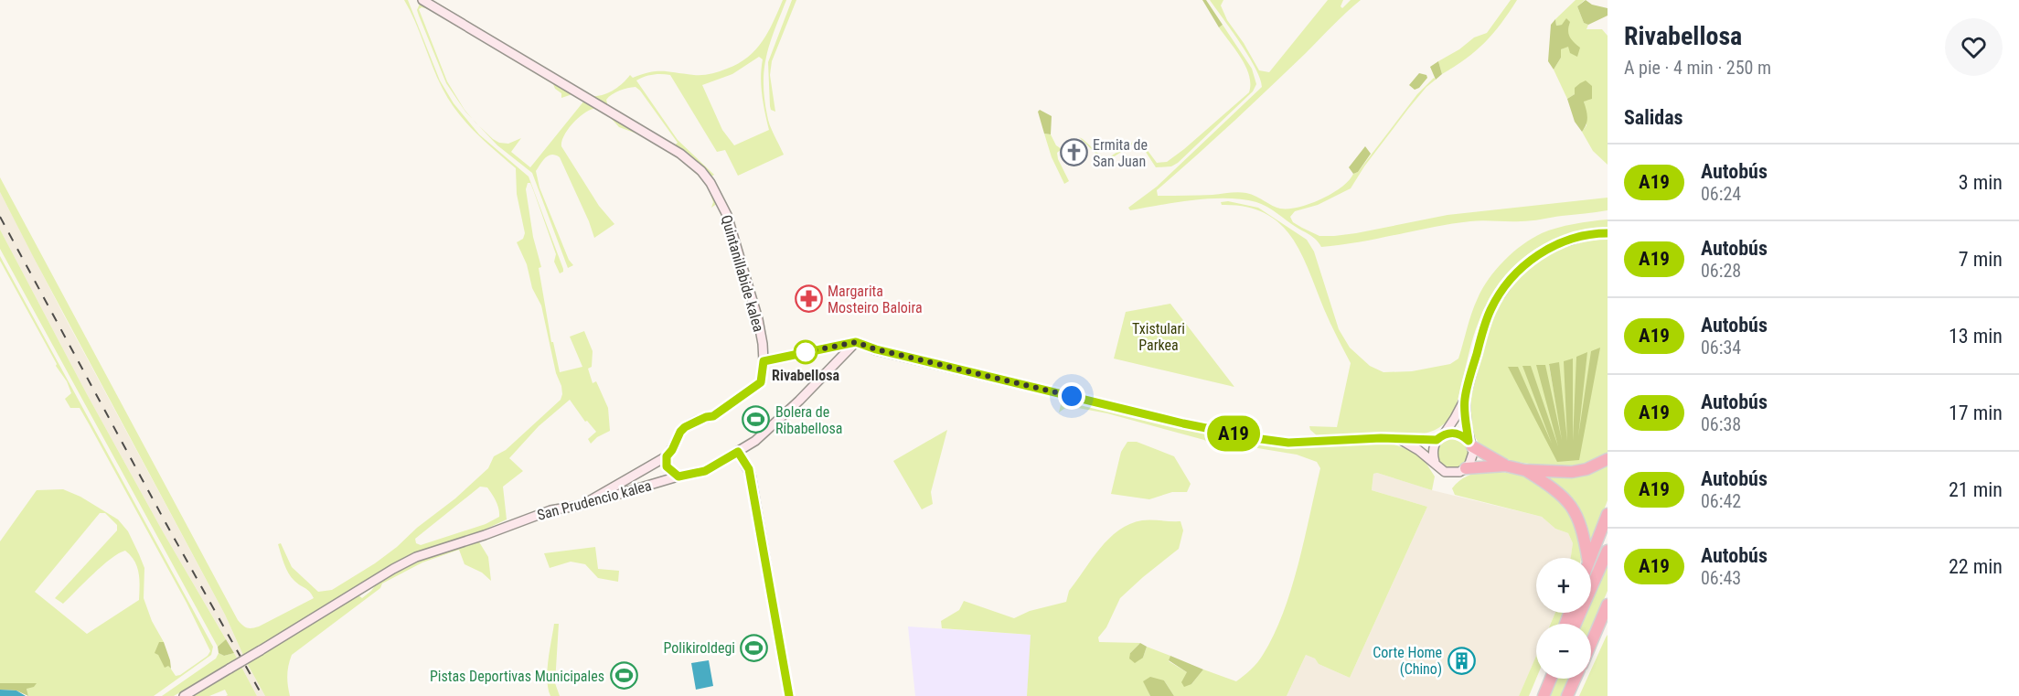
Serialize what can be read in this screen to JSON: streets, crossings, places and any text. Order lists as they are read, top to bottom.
{
  "streets": {
    "street": ["Quintanillabide kalea", "San Prudencio kalea"]
  },
  "crossings": [
    ["Quintanillabide kalea", "San Prudencio kalea"]
  ],
  "parks": ["Txistulari Parkea"],
  "places": {
    "church": ["Ermita de San Juan"],
    "pharmacy": ["Margarita Mosteiro Baloira"],
    "other": ["Rivabellosa"],
    "sports": ["Bolera de Ribabellosa", "Polikiroldegi", "Pistas Deportivas Municipales"],
    "building": ["Corte Home (Chino)"]
  },
  "lines": ["bus line A19"],
  "page": {
    "on_map": "A19",
    "heading": [
      ["Rivabellosa", "A pie · 4 min · 250 m"],
      "Salidas"
    ],
    "list": [
      {
        "mark": "A19",
        "name": "Autobús",
        "note": "06:24",
        "value": "3 min"
      },
      {
        "mark": "A19",
        "name": "Autobús",
        "note": "06:28",
        "value": "7 min"
      },
      {
        "mark": "A19",
        "name": "Autobús",
        "note": "06:34",
        "value": "13 min"
      },
      {
        "mark": "A19",
        "name": "Autobús",
        "note": "06:38",
        "value": "17 min"
      },
      {
        "mark": "A19",
        "name": "Autobús",
        "note": "06:42",
        "value": "21 min"
      },
      {
        "mark": "A19",
        "name": "Autobús",
        "note": "06:43",
        "value": "22 min"
      }
    ],
    "map_buttons": ["+", "−"]
  }
}
